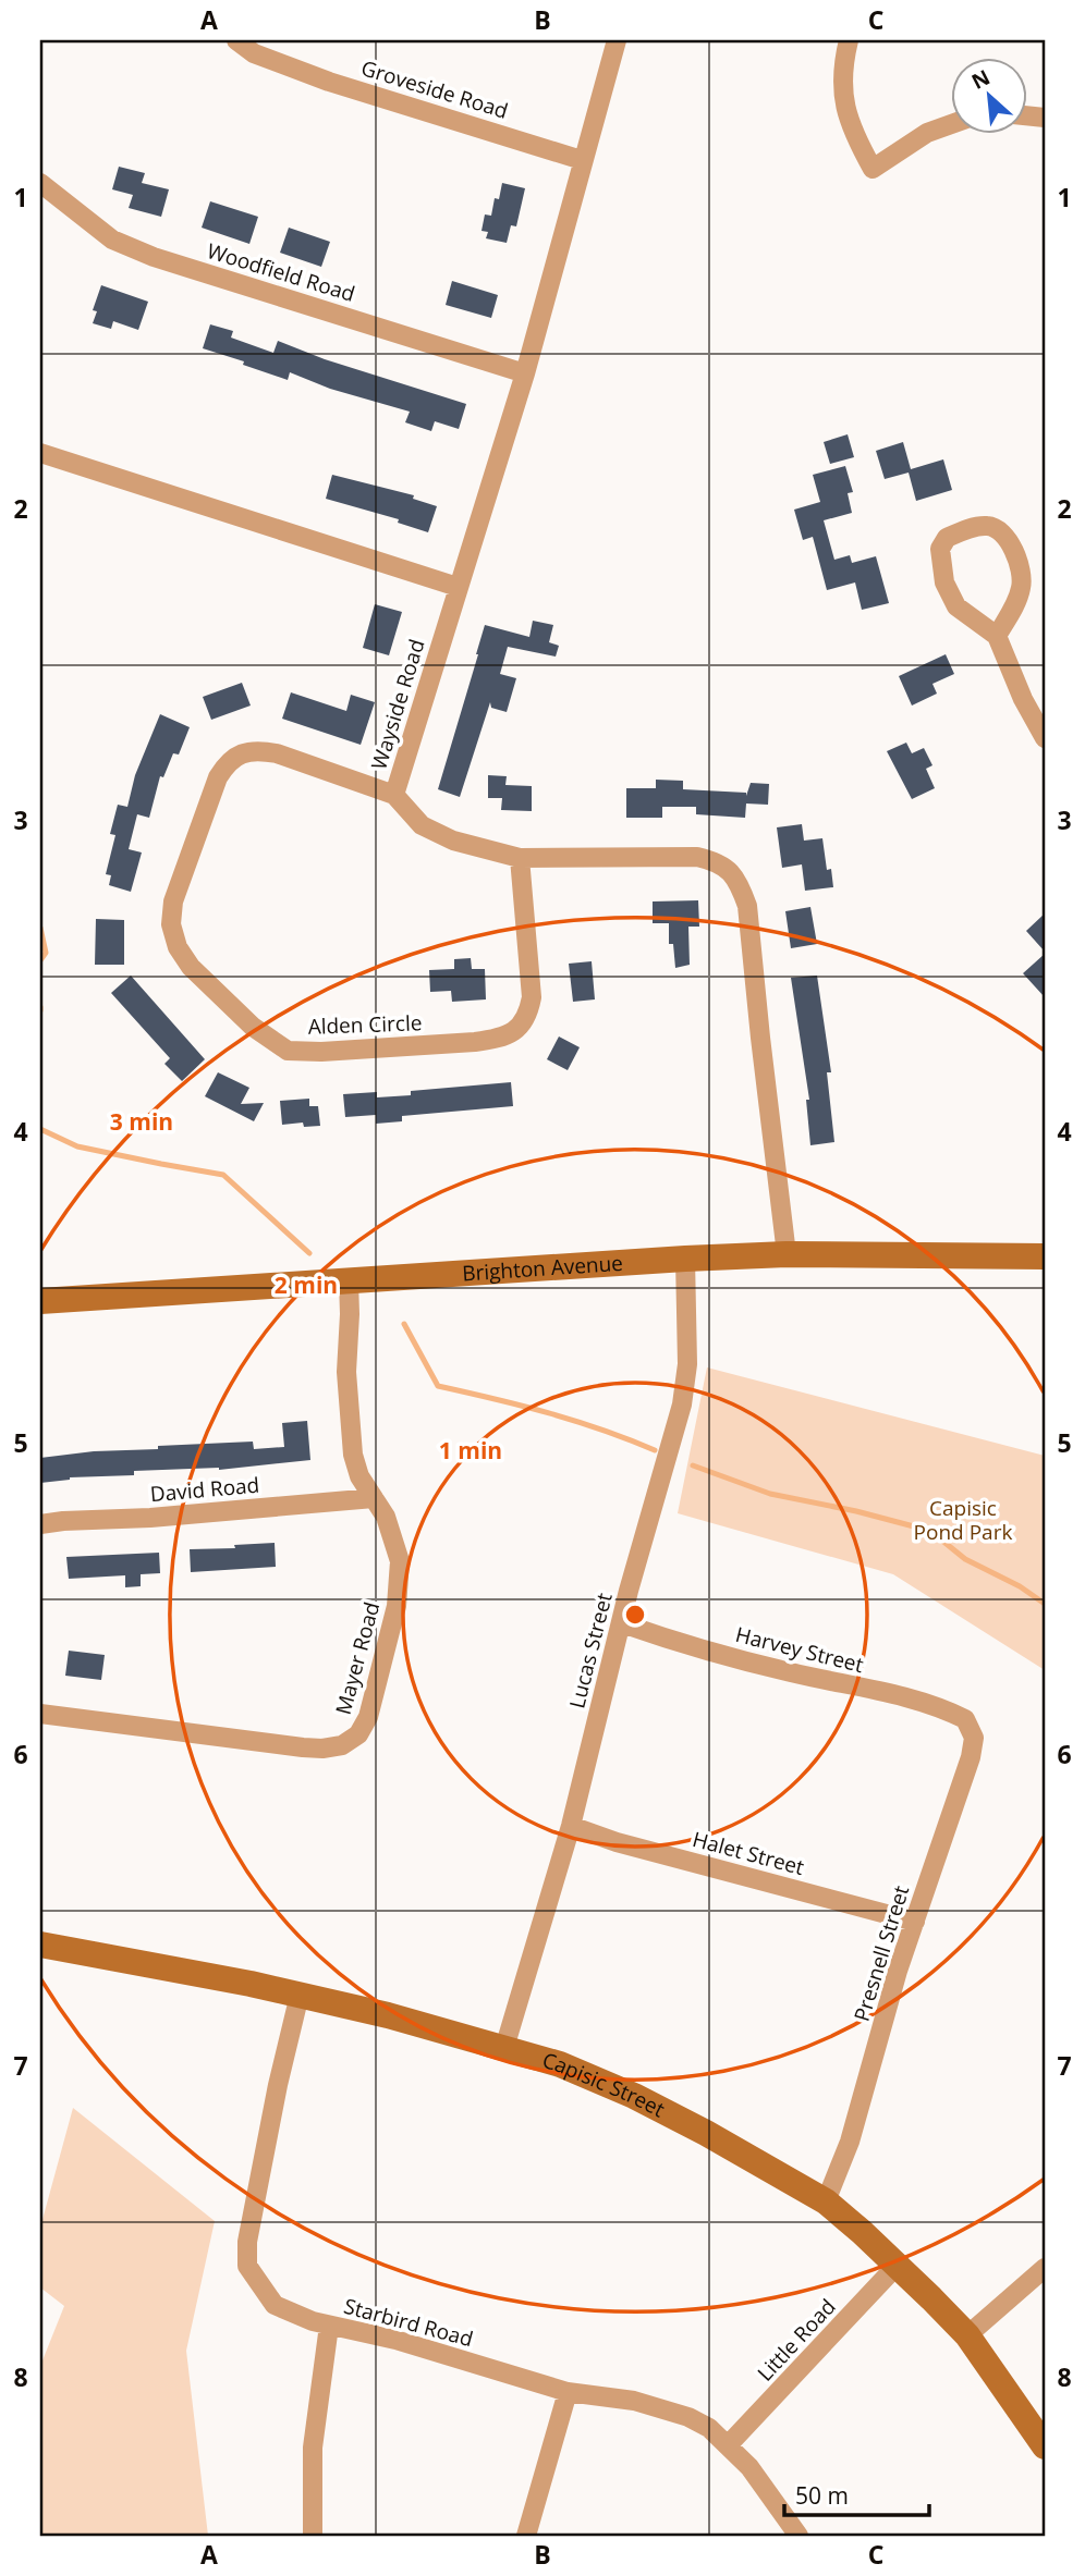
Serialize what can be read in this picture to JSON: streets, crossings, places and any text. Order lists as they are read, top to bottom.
{
  "streets": {
    "street": [
      "Groveside Road",
      "Woodfield Road",
      "Wayside Road",
      "Alden Circle",
      "Brighton Avenue",
      "David Road",
      "Harvey Street",
      "Lucas Street",
      "Mayer Road",
      "Halet Street",
      "Presnell Street",
      "Capisic Street",
      "Starbird Road",
      "Little Road"
    ]
  },
  "crossings": [
    ["Groveside Road", "Wayside Road"],
    ["Woodfield Road", "Wayside Road"],
    ["Wayside Road", "Alden Circle"],
    ["Wayside Road", "Brighton Avenue"],
    ["Brighton Avenue", "Lucas Street"],
    ["Brighton Avenue", "Mayer Road"],
    ["David Road", "Mayer Road"],
    ["Harvey Street", "Lucas Street"],
    ["Harvey Street", "Presnell Street"],
    ["Lucas Street", "Halet Street"],
    ["Lucas Street", "Capisic Street"],
    ["Halet Street", "Presnell Street"],
    ["Presnell Street", "Capisic Street"],
    ["Capisic Street", "Starbird Road"],
    ["Capisic Street", "Little Road"],
    ["Starbird Road", "Little Road"]
  ],
  "parks": ["Capisic Pond Park"],
  "scale_bar": "50 m",
  "north": "top left",
  "grid": {
    "columns": ["A", "B", "C"],
    "rows": [
      "1",
      "2",
      "3",
      "4",
      "5",
      "6",
      "7",
      "8"
    ]
  },
  "rings": ["3 min", "2 min", "1 min"]
}
